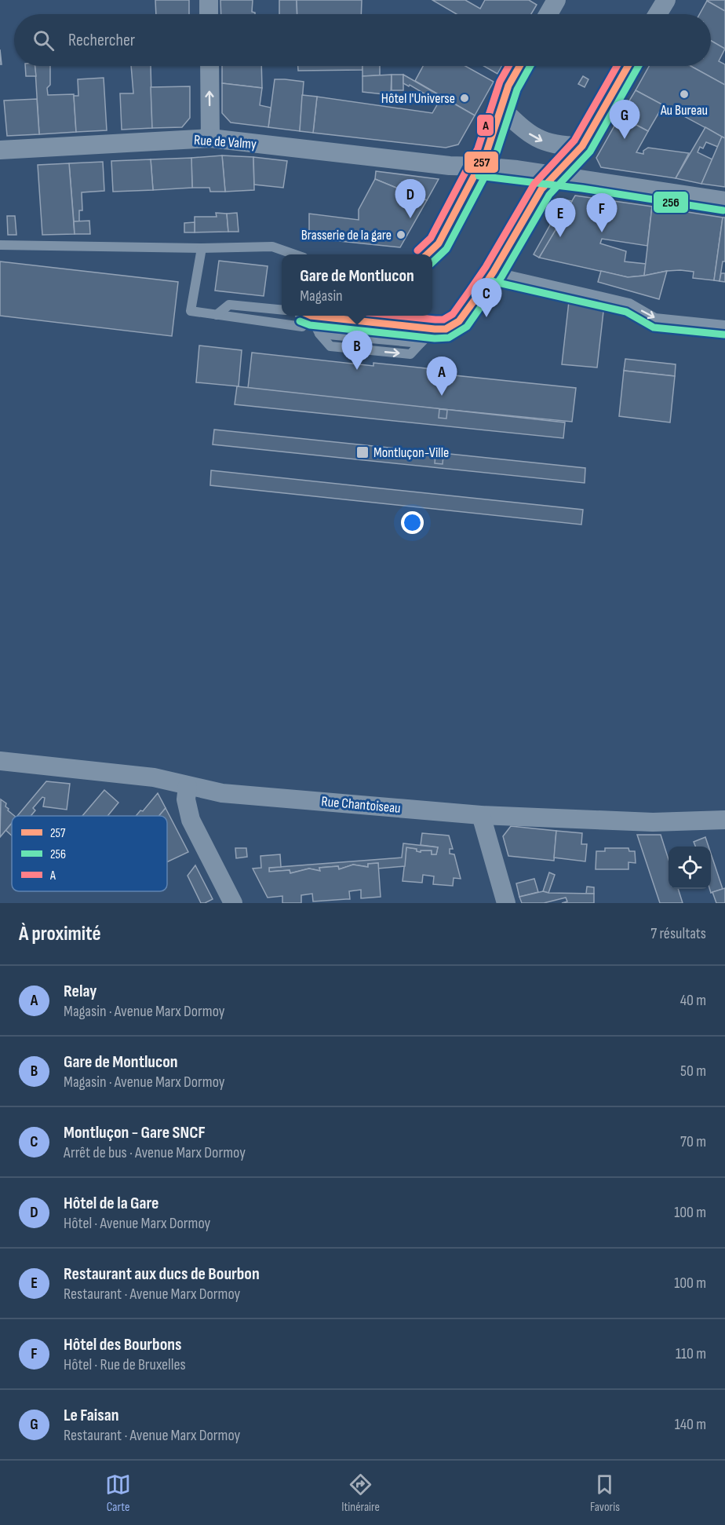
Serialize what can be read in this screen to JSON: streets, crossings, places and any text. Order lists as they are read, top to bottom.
{
  "streets": {
    "street": ["Rue de Valmy", "Rue Chantoiseau"]
  },
  "places": {
    "other": ["Au Bureau", "Hôtel l'Universe", "Brasserie de la gare"],
    "transit": ["Montluçon-Ville"]
  },
  "lines": ["transit line 257", "transit line 256", "transit line A"],
  "legend": ["257", "256", "A"],
  "page": {
    "search": "Rechercher",
    "pins": [
      "G",
      "D",
      "F",
      "E",
      "C",
      "B",
      "A"
    ],
    "popup": ["Gare de Montlucon", "Magasin"],
    "heading": ["À proximité", "7 résultats"],
    "list": [
      {
        "mark": "A",
        "name": "Relay",
        "note": "Magasin · Avenue Marx Dormoy",
        "value": "40 m"
      },
      {
        "mark": "B",
        "name": "Gare de Montlucon",
        "note": "Magasin · Avenue Marx Dormoy",
        "value": "50 m"
      },
      {
        "mark": "C",
        "name": "Montluçon - Gare SNCF",
        "note": "Arrêt de bus · Avenue Marx Dormoy",
        "value": "70 m"
      },
      {
        "mark": "D",
        "name": "Hôtel de la Gare",
        "note": "Hôtel · Avenue Marx Dormoy",
        "value": "100 m"
      },
      {
        "mark": "E",
        "name": "Restaurant aux ducs de Bourbon",
        "note": "Restaurant · Avenue Marx Dormoy",
        "value": "100 m"
      },
      {
        "mark": "F",
        "name": "Hôtel des Bourbons",
        "note": "Hôtel · Rue de Bruxelles",
        "value": "110 m"
      },
      {
        "mark": "G",
        "name": "Le Faisan",
        "note": "Restaurant · Avenue Marx Dormoy",
        "value": "140 m"
      }
    ],
    "nav": ["Carte", "Itinéraire", "Favoris"]
  }
}
